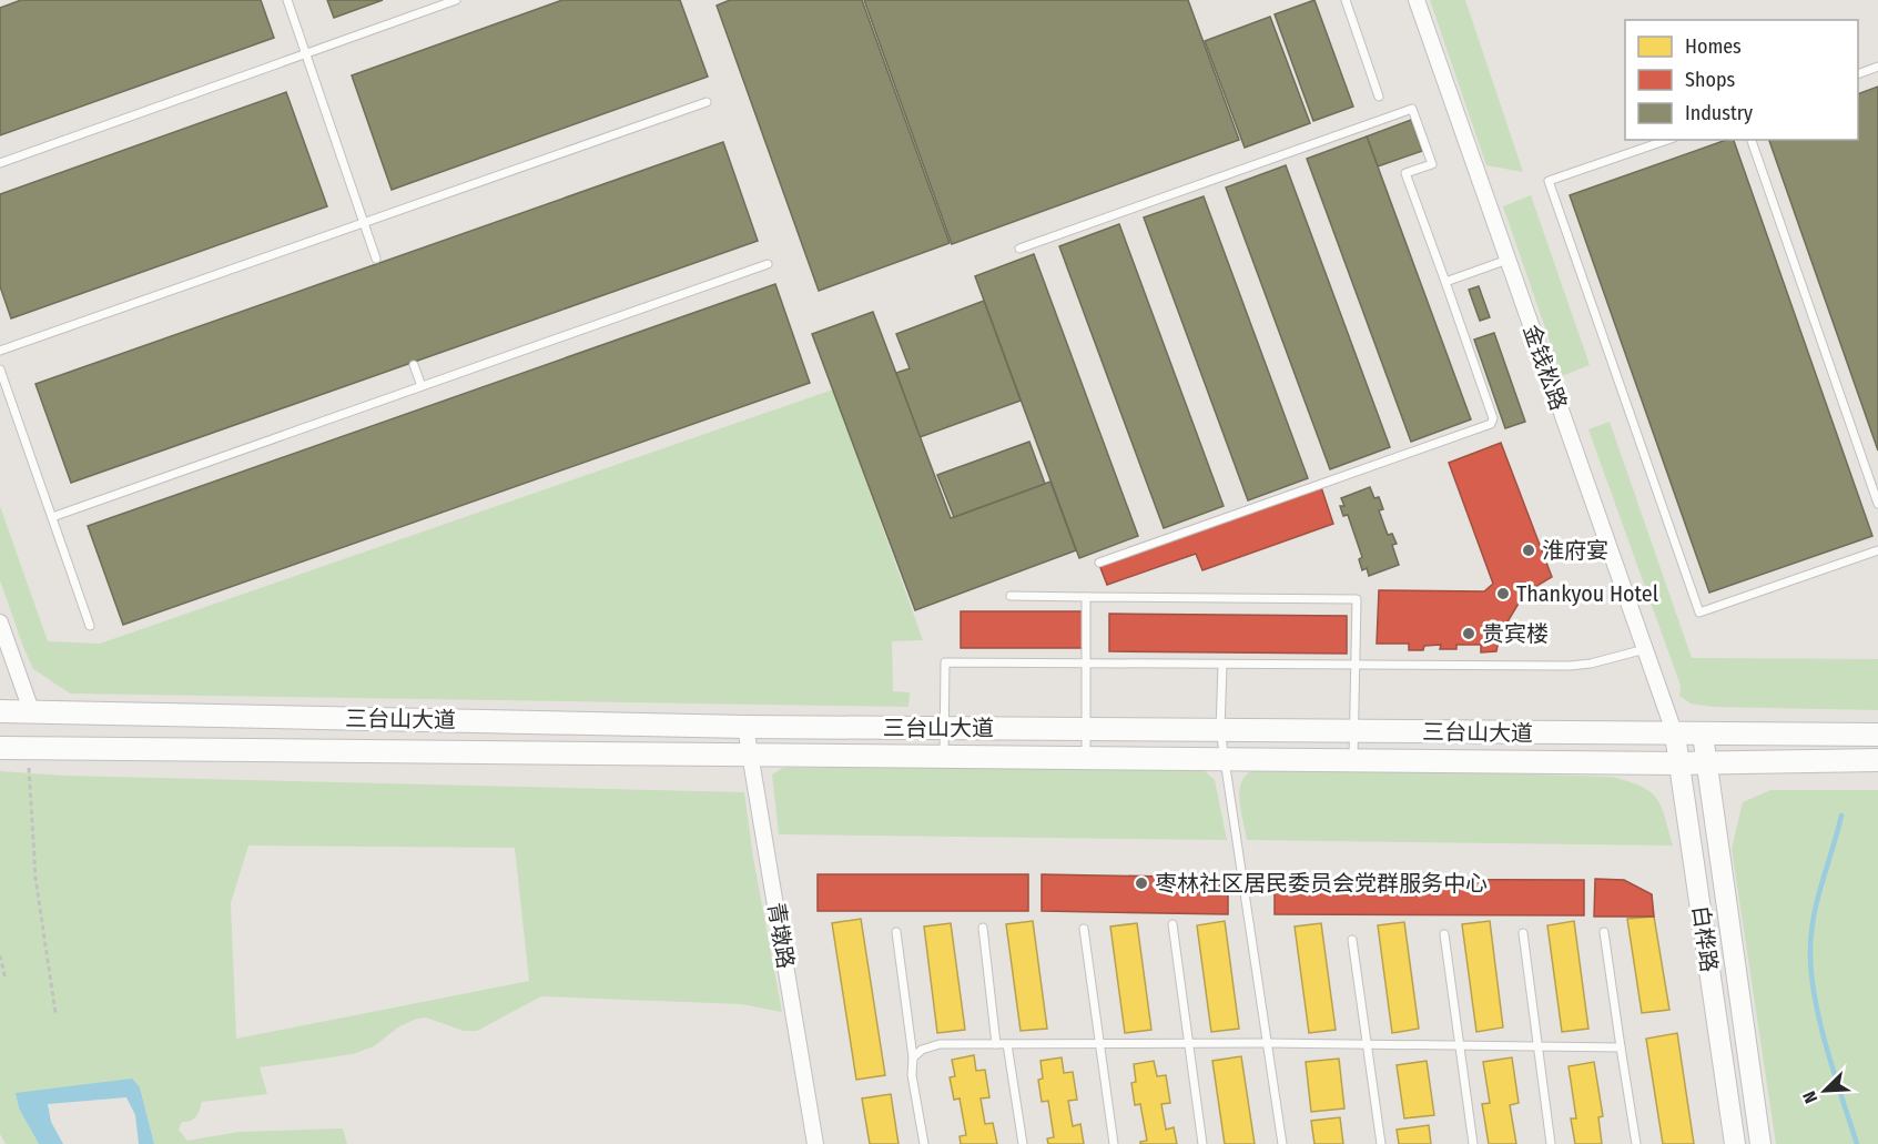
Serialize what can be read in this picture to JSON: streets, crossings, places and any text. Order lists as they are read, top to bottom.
{
  "streets": {
    "main road": ["三台山大道"],
    "street": ["金钱松路", "青墩路", "白桦路"]
  },
  "crossings": [
    ["金钱松路", "三台山大道"],
    ["金钱松路", "白桦路"],
    ["三台山大道", "青墩路"],
    ["三台山大道", "白桦路"]
  ],
  "places": [
    "淮府宴",
    "Thankyou Hotel",
    "贵宾楼",
    "枣林社区居民委员会党群服务中心"
  ],
  "legend": ["Homes", "Shops", "Industry"],
  "north": "bottom left"
}
